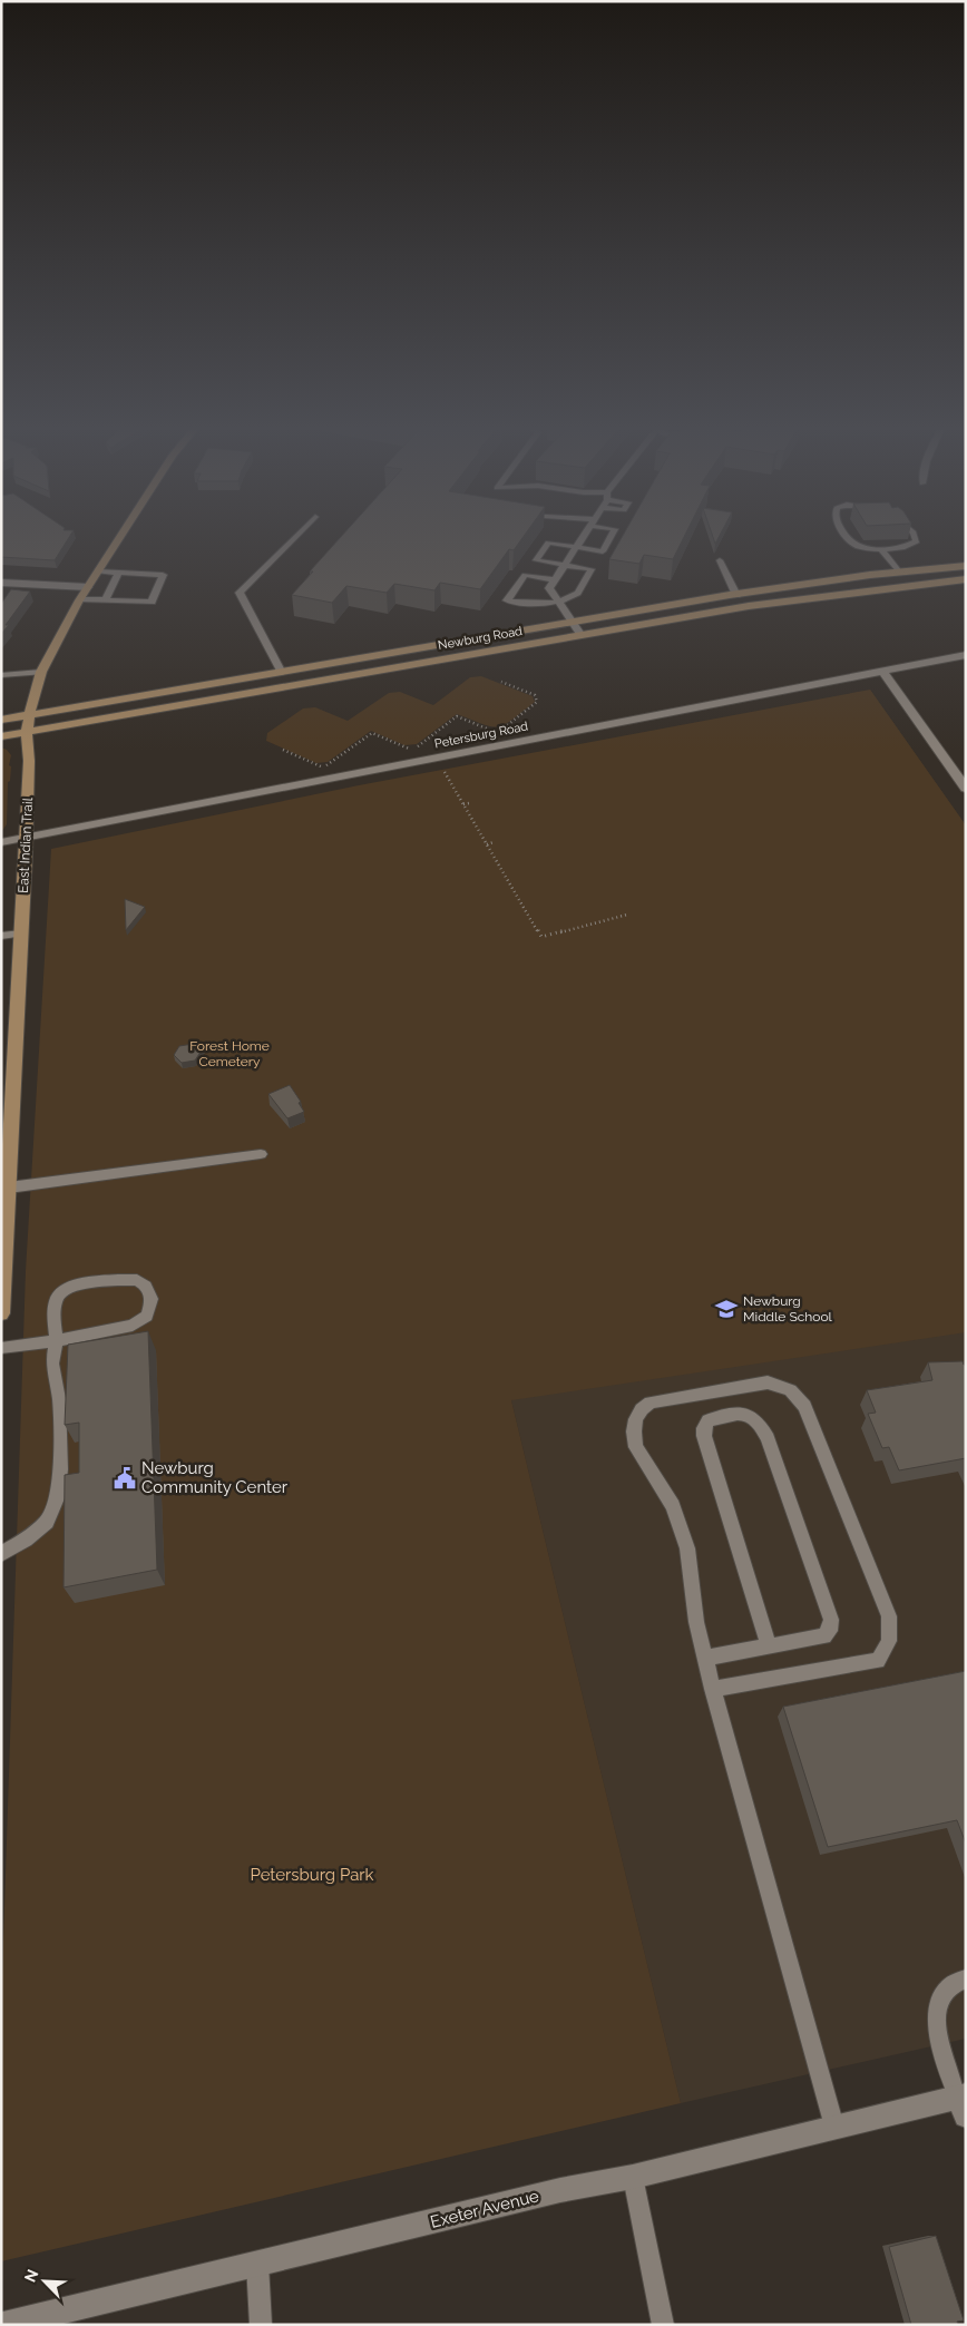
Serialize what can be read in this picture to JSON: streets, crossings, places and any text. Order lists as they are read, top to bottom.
{
  "streets": {
    "main road": ["Newburg Road", "East Indian Trail"],
    "street": ["Petersburg Road", "Exeter Avenue"]
  },
  "crossings": [
    ["Newburg Road", "East Indian Trail"],
    ["Petersburg Road", "East Indian Trail"]
  ],
  "parks": ["Forest Home Cemetery", "Petersburg Park"],
  "places": {
    "school or university": ["Newburg Middle School"],
    "public building": ["Newburg Community Center"]
  },
  "north": "top left"
}
